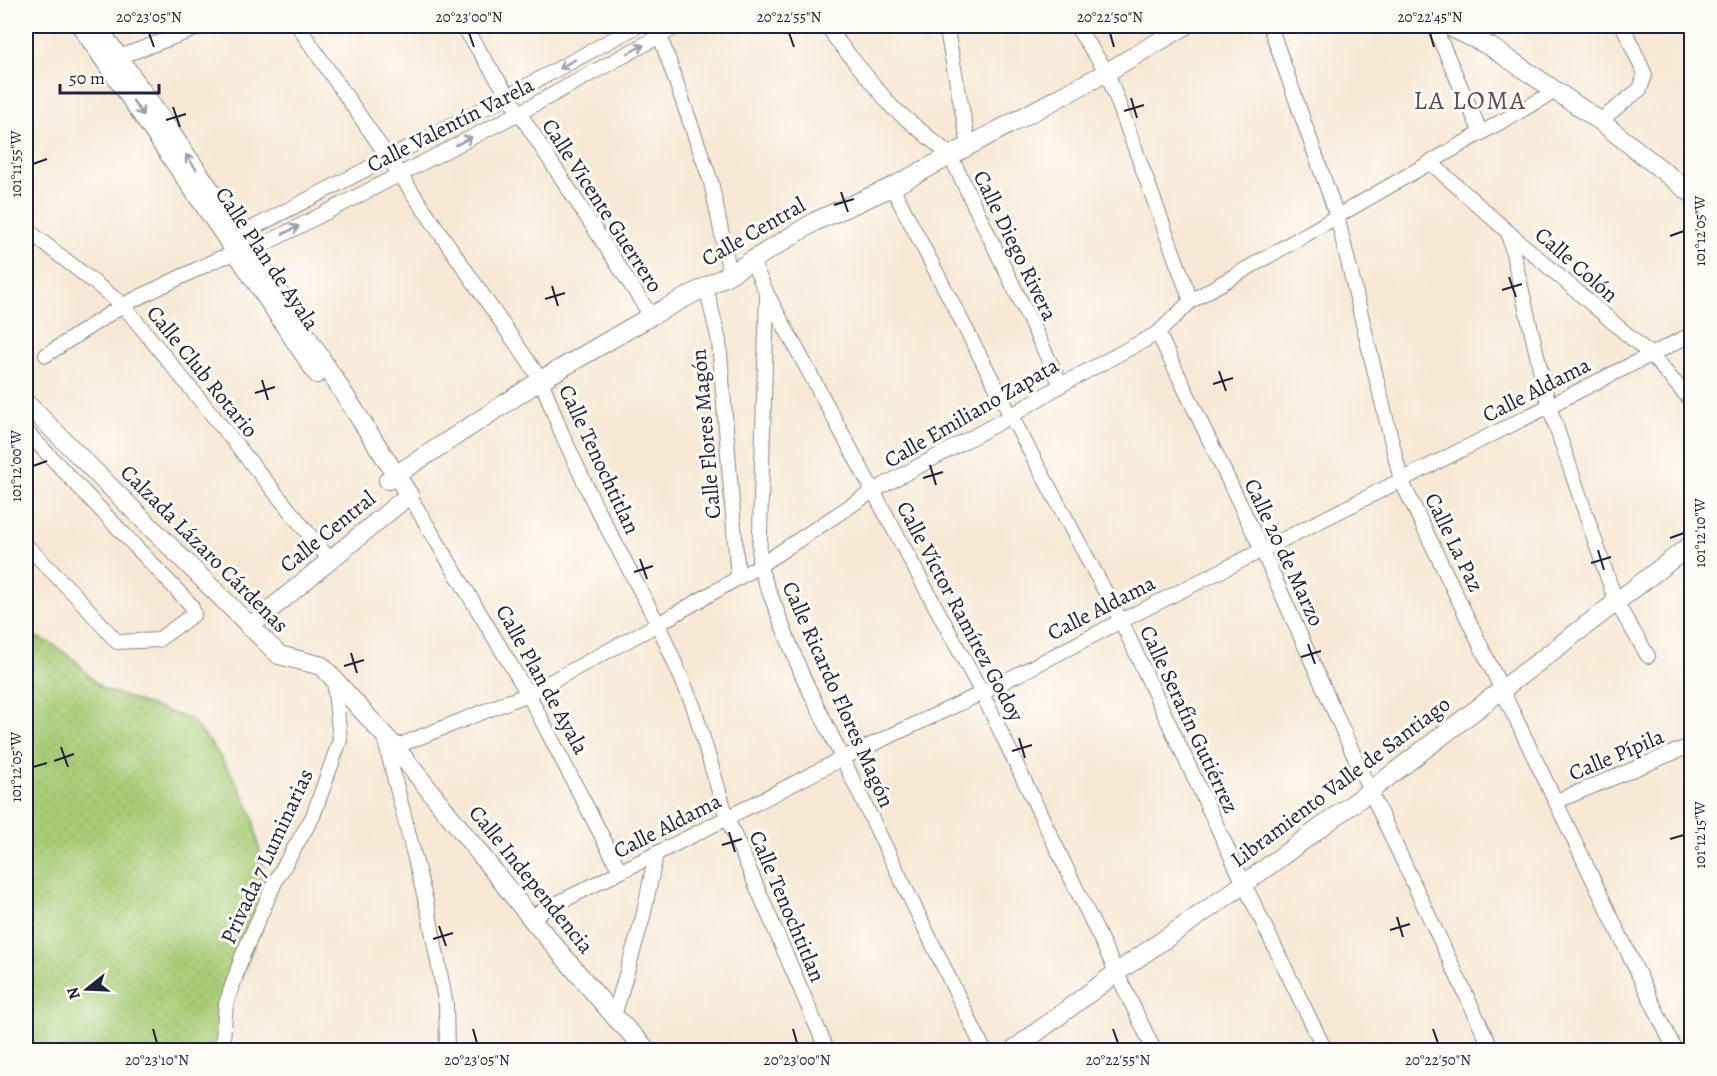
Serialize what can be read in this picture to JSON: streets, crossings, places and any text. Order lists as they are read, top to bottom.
{
  "streets": {
    "street": [
      "Calle Valentín Varela",
      "Calle Vicente Guerrero",
      "Calle Central",
      "Calle Diego Rivera",
      "Calle Plan de Ayala",
      "Calle Colón",
      "Calle Club Rotario",
      "Calle Aldama",
      "Calle Emiliano Zapata",
      "Calle Flores Magón",
      "Calle Tenochtitlan",
      "Calle La Paz",
      "Calzada Lázaro Cárdenas",
      "Calle 20 de Marzo",
      "Calle Víctor Ramírez Godoy",
      "Calle Ricardo Flores Magón",
      "Calle Serafín Gutiérrez",
      "Calle Pípila",
      "Libramiento Valle de Santiago",
      "Privada 7 Luminarias",
      "Calle Independencia"
    ]
  },
  "crossings": [
    ["Calle Valentín Varela", "Calle Vicente Guerrero"],
    ["Calle Valentín Varela", "Calle Plan de Ayala"],
    ["Calle Valentín Varela", "Calle Tenochtitlan"],
    ["Calle Vicente Guerrero", "Calle Central"],
    ["Calle Central", "Calle Diego Rivera"],
    ["Calle Central", "Calle Plan de Ayala"],
    ["Calle Central", "Calle Club Rotario"],
    ["Calle Central", "Calle Flores Magón"],
    ["Calle Central", "Calle Tenochtitlan"],
    ["Calle Central", "Calzada Lázaro Cárdenas"],
    ["Calle Central", "Calle Víctor Ramírez Godoy"],
    ["Calle Central", "Calle Serafín Gutiérrez"],
    ["Calle Diego Rivera", "Calle Emiliano Zapata"],
    ["Calle Plan de Ayala", "Calle Aldama"],
    ["Calle Plan de Ayala", "Calle Emiliano Zapata"],
    ["Calle Colón", "Calle Aldama"],
    ["Calle Colón", "Calle Emiliano Zapata"],
    ["Calle Aldama", "Calle Tenochtitlan"],
    ["Calle Aldama", "Calle La Paz"],
    ["Calle Aldama", "Calle 20 de Marzo"],
    ["Calle Aldama", "Calle Víctor Ramírez Godoy"],
    ["Calle Aldama", "Calle Ricardo Flores Magón"],
    ["Calle Aldama", "Calle Serafín Gutiérrez"],
    ["Calle Aldama", "Calle Independencia"],
    ["Calle Emiliano Zapata", "Calle Flores Magón"],
    ["Calle Emiliano Zapata", "Calle Tenochtitlan"],
    ["Calle Emiliano Zapata", "Calle La Paz"],
    ["Calle Emiliano Zapata", "Calzada Lázaro Cárdenas"],
    ["Calle Emiliano Zapata", "Calle 20 de Marzo"],
    ["Calle Emiliano Zapata", "Calle Víctor Ramírez Godoy"],
    ["Calle Emiliano Zapata", "Calle Ricardo Flores Magón"],
    ["Calle Emiliano Zapata", "Calle Serafín Gutiérrez"],
    ["Calle Emiliano Zapata", "Calle Independencia"],
    ["Calle La Paz", "Calle Pípila"],
    ["Calle La Paz", "Libramiento Valle de Santiago"],
    ["Calzada Lázaro Cárdenas", "Privada 7 Luminarias"],
    ["Calzada Lázaro Cárdenas", "Calle Independencia"],
    ["Calle 20 de Marzo", "Libramiento Valle de Santiago"],
    ["Calle Víctor Ramírez Godoy", "Calle Ricardo Flores Magón"],
    ["Calle Víctor Ramírez Godoy", "Libramiento Valle de Santiago"],
    ["Calle Serafín Gutiérrez", "Libramiento Valle de Santiago"]
  ],
  "districts": ["LA LOMA"],
  "scale_bar": "50 m",
  "north": "left",
  "coordinates": [
    "20°23'05\"N",
    "20°23'00\"N",
    "20°22'55\"N",
    "20°22'50\"N",
    "20°22'45\"N",
    "101°11'55\"W",
    "101°12'05\"W",
    "101°12'00\"W",
    "101°12'10\"W",
    "101°12'15\"W",
    "20°23'10\"N"
  ]
}
